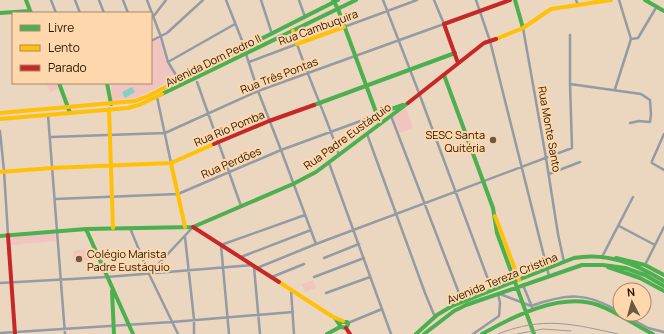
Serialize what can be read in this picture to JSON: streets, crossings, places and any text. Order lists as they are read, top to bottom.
{
  "streets": {
    "main road": [
      "Rua Cambuquira",
      "Avenida Dom Pedro II",
      "Rua Três Pontas",
      "Rua Rio Pomba",
      "Rua Monte Santo",
      "Rua Padre Eustáquio",
      "Rua Perdões",
      "Avenida Tereza Cristina"
    ]
  },
  "crossings": [
    ["Rua Monte Santo", "Rua Padre Eustáquio"],
    ["Rua Monte Santo", "Avenida Tereza Cristina"],
    ["Rua Padre Eustáquio", "Rua Perdões"]
  ],
  "places": ["SESC Santa Quitéria", "Colégio Marista Padre Eustáquio"],
  "legend": ["Livre", "Lento", "Parado"],
  "north": "top"
}
